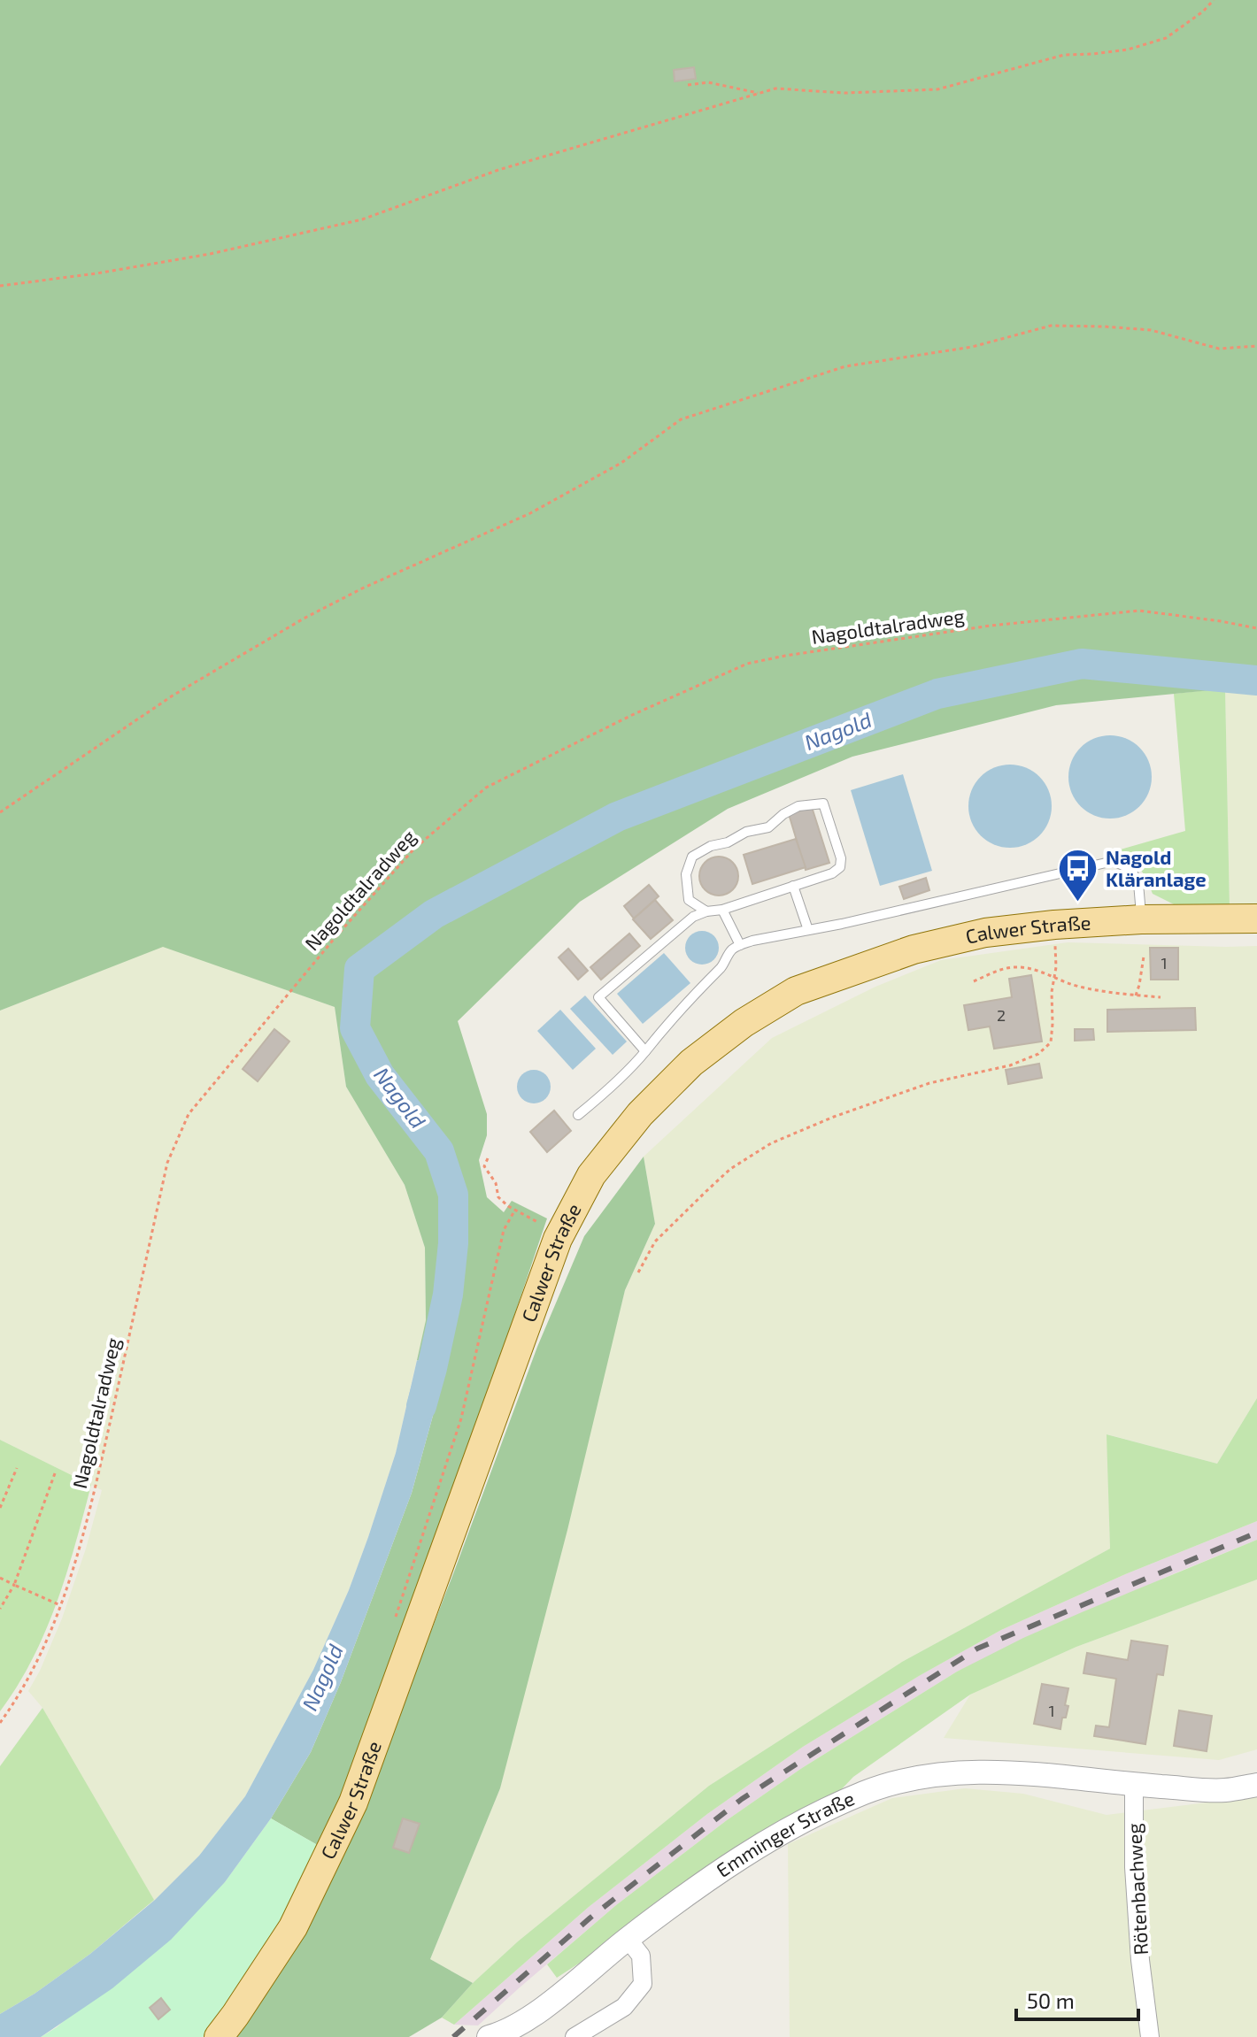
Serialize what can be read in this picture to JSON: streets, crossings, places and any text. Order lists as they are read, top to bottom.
{
  "streets": {
    "main road": ["Calwer Straße"],
    "street": ["Emminger Straße", "Rötenbachweg"],
    "path": ["Nagoldtalradweg"]
  },
  "crossings": [
    ["Emminger Straße", "Rötenbachweg"]
  ],
  "water": ["Nagold"],
  "places": {
    "bus stop": ["Nagold Kläranlage"]
  },
  "house_numbers": ["1", "2", "1"],
  "scale_bar": "50 m"
}
